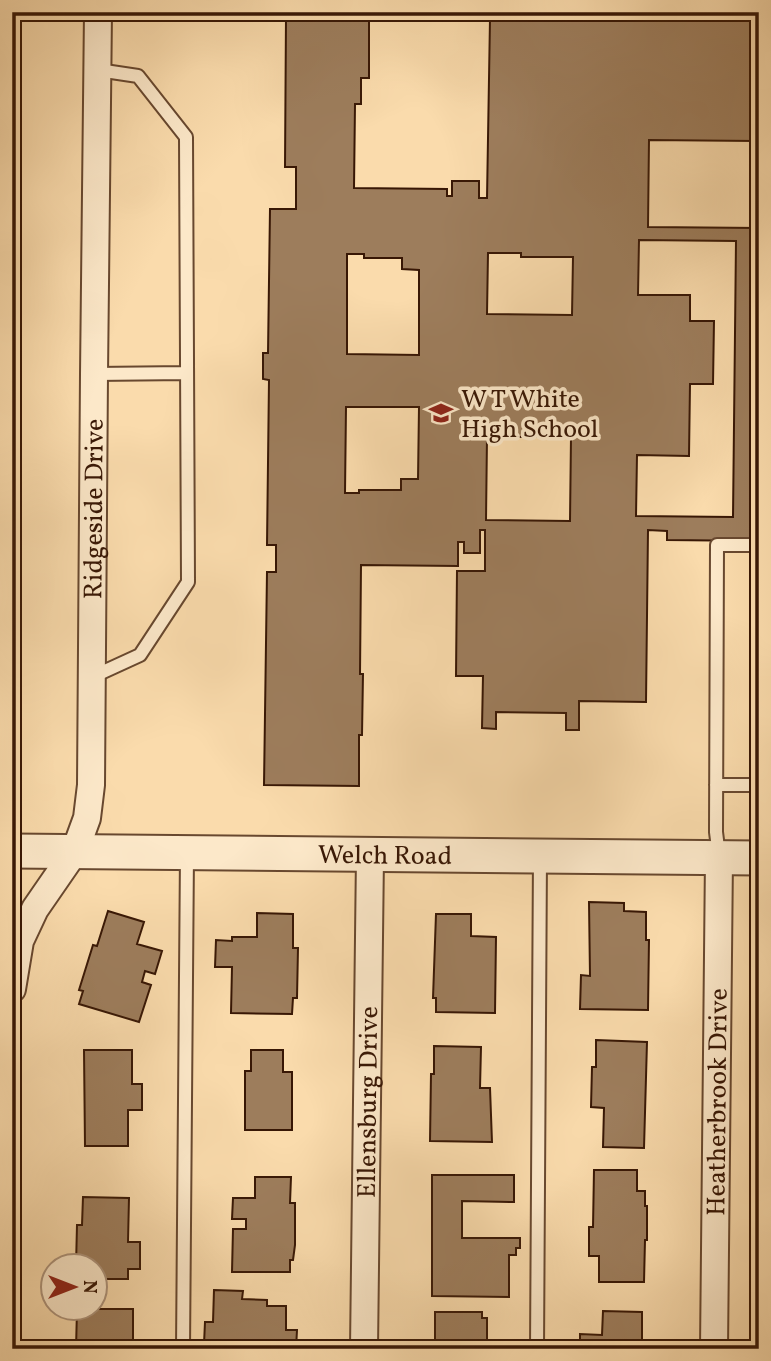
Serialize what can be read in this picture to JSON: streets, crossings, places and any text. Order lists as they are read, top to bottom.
{
  "streets": {
    "street": [
      "Ridgeside Drive",
      "Welch Road",
      "Ellensburg Drive",
      "Heatherbrook Drive"
    ]
  },
  "crossings": [
    ["Ridgeside Drive", "Welch Road"],
    ["Welch Road", "Ellensburg Drive"],
    ["Welch Road", "Heatherbrook Drive"]
  ],
  "places": {
    "school or university": ["W T White High School"]
  },
  "north": "right"
}
